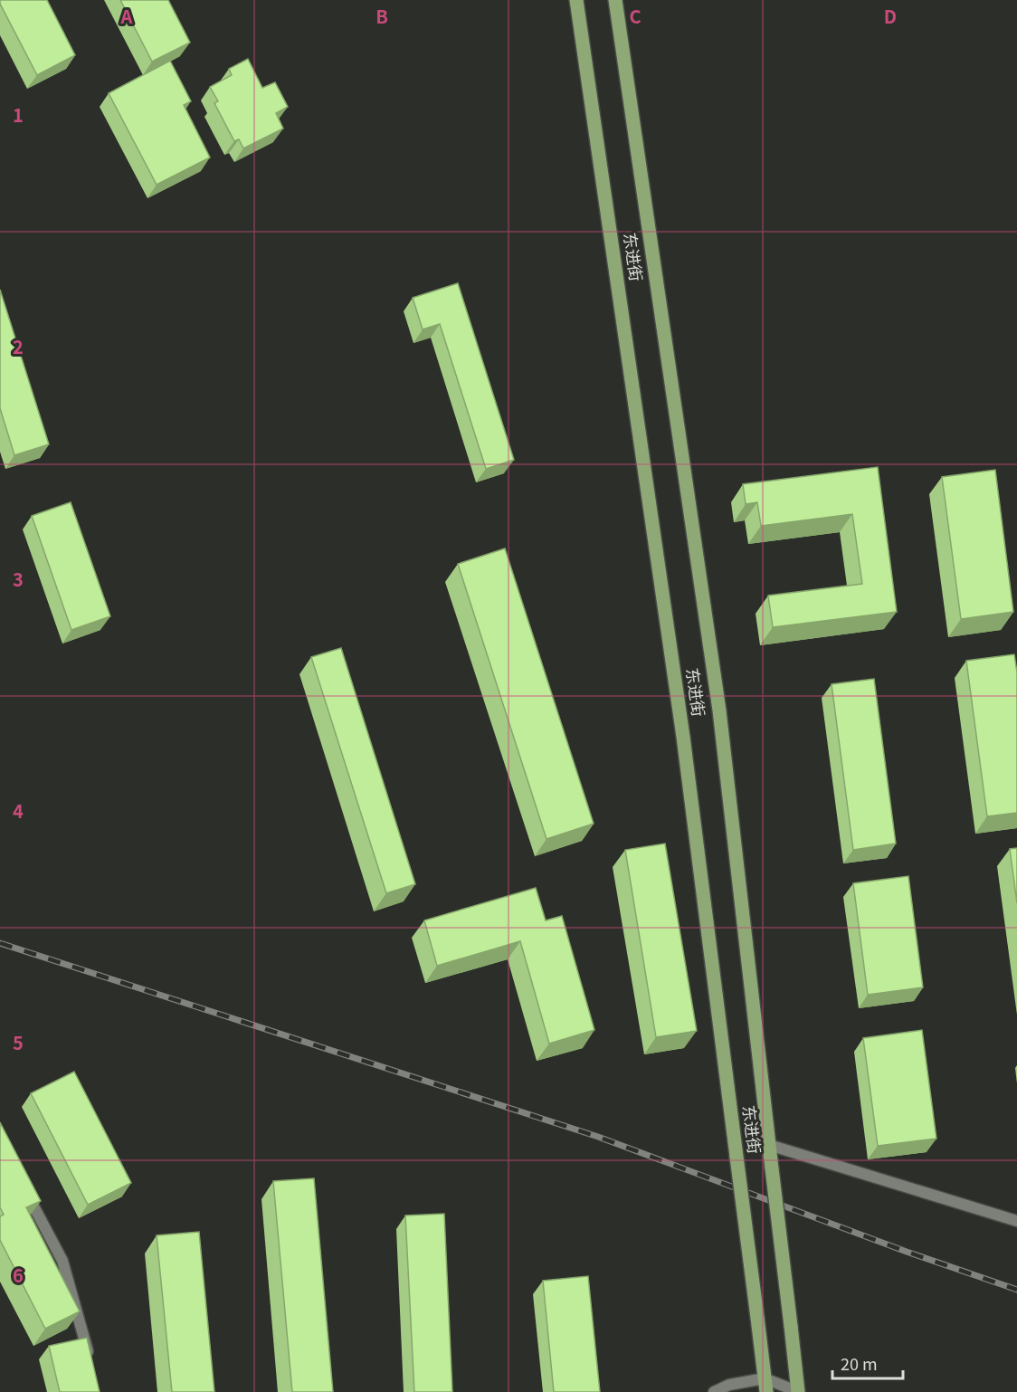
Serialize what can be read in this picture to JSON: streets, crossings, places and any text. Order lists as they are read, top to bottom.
{
  "streets": {
    "main road": ["东进街"]
  },
  "scale_bar": "20 m",
  "grid": {
    "columns": [
      "A",
      "B",
      "C",
      "D"
    ],
    "rows": [
      "1",
      "2",
      "3",
      "4",
      "5",
      "6"
    ]
  }
}
